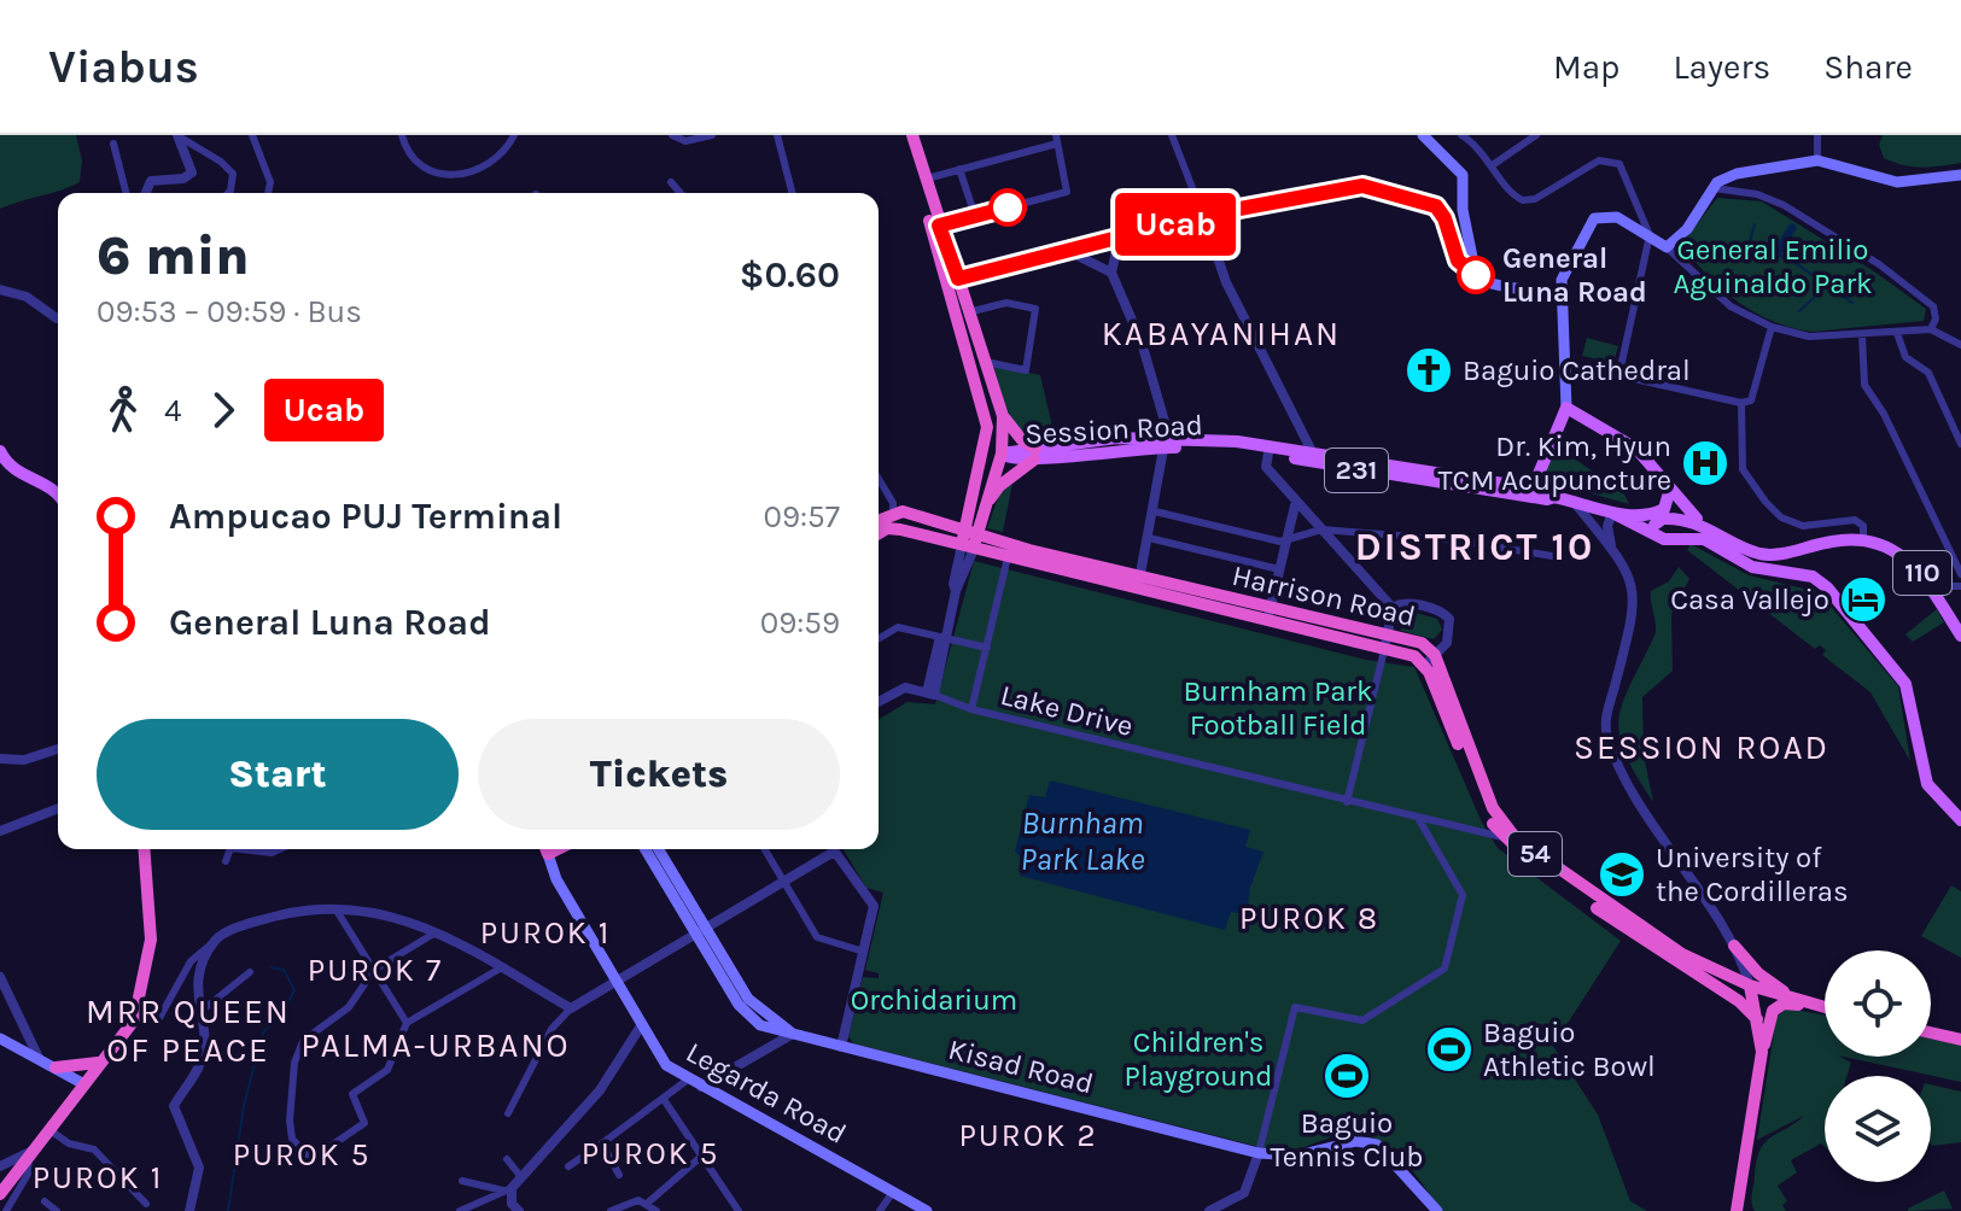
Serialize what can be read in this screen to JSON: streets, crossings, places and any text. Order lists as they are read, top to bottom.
{
  "streets": {
    "highway": ["Harrison Road", "54"],
    "main road": [
      "Session Road",
      "231",
      "110",
      "Kisad Road",
      "Legarda Road"
    ],
    "street": ["Lake Drive"]
  },
  "crossings": [
    ["Session Road", "231"],
    ["231", "110"],
    ["Harrison Road", "Lake Drive"]
  ],
  "districts": [
    "KABAYANIHAN",
    "DISTRICT 10",
    "SESSION ROAD",
    "PUROK 8",
    "PUROK 1",
    "PUROK 7",
    "MRR QUEEN OF PEACE",
    "PALMA-URBANO",
    "PUROK 2",
    "PUROK 5",
    "PUROK 5",
    "PUROK 1"
  ],
  "water": ["Burnham Park Lake"],
  "parks": [
    "General Emilio Aguinaldo Park",
    "Burnham Park Football Field",
    "Orchidarium",
    "Children's Playground"
  ],
  "places": {
    "other": ["General Luna Road"],
    "church": ["Baguio Cathedral"],
    "hospital": ["Dr. Kim, Hyun TCM Acupuncture"],
    "hotel": ["Casa Vallejo"],
    "school or university": ["University of the Cordilleras"],
    "sports": ["Baguio Athletic Bowl", "Baguio Tennis Club"]
  },
  "lines": ["bus line Ucab"],
  "page": {
    "header": "Viabus",
    "nav": ["Map", "Layers", "Share"],
    "on_map": "Ucab",
    "heading": ["6 min", "09:53 – 09:59 · Bus", "$0.60"],
    "legs": ["4", "Ucab"],
    "list": [
      {
        "name": "Ampucao PUJ Terminal",
        "value": "09:57"
      },
      {
        "name": "General Luna Road",
        "value": "09:59"
      }
    ],
    "buttons": ["Start", "Tickets"]
  }
}
